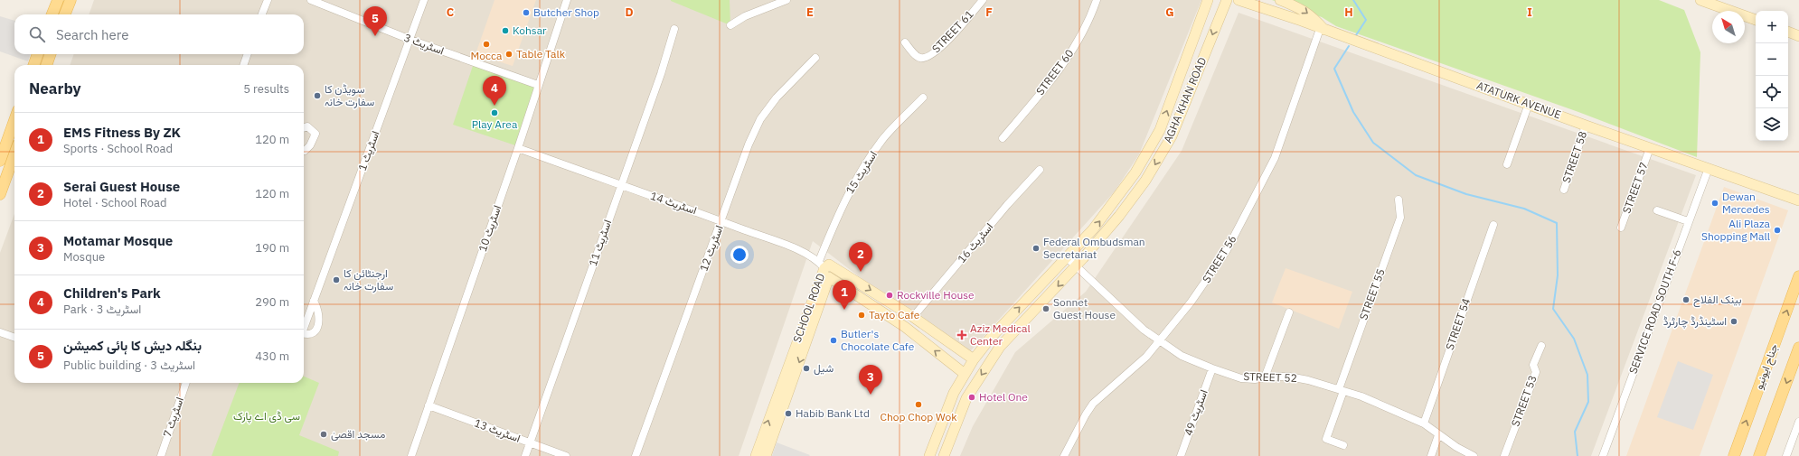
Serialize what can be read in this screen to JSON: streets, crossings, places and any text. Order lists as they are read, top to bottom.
{
  "streets": {
    "main road": ["جناح ایونیو"],
    "street": [
      "STREET 61",
      "اسٹریٹ 3",
      "STREET 60",
      "AGHA KHAN ROAD",
      "ATATURK AVENUE",
      "اسٹریٹ 1",
      "STREET 58",
      "اسٹریٹ 15",
      "STREET 57",
      "اسٹریٹ 14",
      "اسٹریٹ 10",
      "اسٹریٹ 11",
      "اسٹریٹ 16",
      "اسٹریٹ 12",
      "STREET 56",
      "STREET 55",
      "SCHOOL ROAD",
      "SERVICE ROAD SOUTH F-6",
      "STREET 54",
      "STREET 52",
      "STREET 53",
      "اسٹریٹ 49",
      "اسٹریٹ 7",
      "اسٹریٹ 13"
    ]
  },
  "crossings": [
    ["اسٹریٹ 3", "اسٹریٹ 1"],
    ["اسٹریٹ 3", "اسٹریٹ 10"],
    ["AGHA KHAN ROAD", "SCHOOL ROAD"],
    ["AGHA KHAN ROAD", "STREET 52"],
    ["ATATURK AVENUE", "STREET 58"],
    ["ATATURK AVENUE", "STREET 57"],
    ["ATATURK AVENUE", "STREET 56"],
    ["ATATURK AVENUE", "SERVICE ROAD SOUTH F-6"],
    ["اسٹریٹ 15", "اسٹریٹ 14"],
    ["اسٹریٹ 15", "SCHOOL ROAD"],
    ["اسٹریٹ 14", "اسٹریٹ 10"],
    ["اسٹریٹ 14", "اسٹریٹ 11"],
    ["اسٹریٹ 14", "اسٹریٹ 12"],
    ["اسٹریٹ 14", "SCHOOL ROAD"],
    ["اسٹریٹ 10", "اسٹریٹ 13"],
    ["اسٹریٹ 11", "اسٹریٹ 13"],
    ["اسٹریٹ 16", "SCHOOL ROAD"],
    ["STREET 56", "STREET 52"],
    ["STREET 55", "STREET 52"],
    ["STREET 54", "STREET 52"],
    ["STREET 52", "اسٹریٹ 49"]
  ],
  "parks": ["سی ڈی اے پارک"],
  "places": {
    "other": [
      "Butcher Shop",
      "Kohsar",
      "Mocca",
      "Table Talk",
      "سویڈن کا سفارت خانہ",
      "Play Area",
      "Dewan Mercedes",
      "Ali Plaza Shopping Mall",
      "Federal Ombudsman Secretariat",
      "ارجنٹائن کا سفارت خانہ",
      "Rockville House",
      "بینک الفلاح",
      "Sonnet Guest House",
      "Tayto Cafe",
      "اسٹینڈرڈ چارٹرڈ",
      "Butler's Chocolate Cafe",
      "شیل",
      "Hotel One",
      "Chop Chop Wok",
      "Habib Bank Ltd",
      "مسجد اقصیٰ"
    ],
    "health": ["Aziz Medical Center"]
  },
  "north": "top left",
  "page": {
    "pins": [
      "5",
      "4",
      "2",
      "1",
      "3"
    ],
    "map_buttons": ["+", "−"],
    "search": "Search here",
    "heading": ["Nearby", "5 results"],
    "list": [
      {
        "mark": "1",
        "name": "EMS Fitness By ZK",
        "note": "Sports · School Road",
        "value": "120 m"
      },
      {
        "mark": "2",
        "name": "Serai Guest House",
        "note": "Hotel · School Road",
        "value": "120 m"
      },
      {
        "mark": "3",
        "name": "Motamar Mosque",
        "note": "Mosque",
        "value": "190 m"
      },
      {
        "mark": "4",
        "name": "Children's Park",
        "note": "Park · اسٹریٹ 3",
        "value": "290 m"
      },
      {
        "mark": "5",
        "name": "بنگلہ دیش کا ہائی کمیشن",
        "note": "Public building · اسٹریٹ 3",
        "value": "430 m"
      }
    ]
  },
  "grid": {
    "columns": [
      "C",
      "D",
      "E",
      "F",
      "G",
      "H",
      "I"
    ]
  }
}
